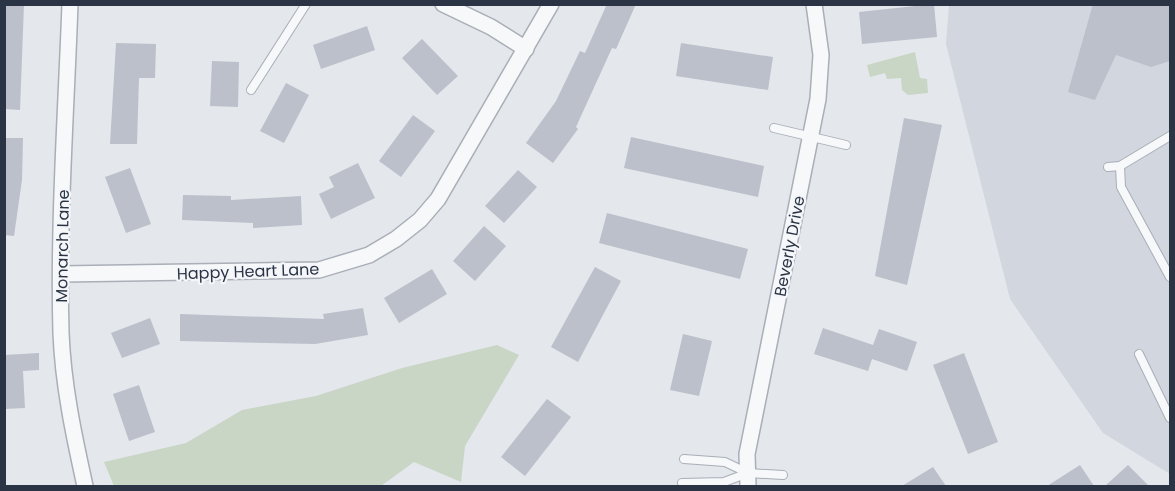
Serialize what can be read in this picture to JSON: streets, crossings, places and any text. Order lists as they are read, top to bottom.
{
  "streets": {
    "street": ["Monarch Lane", "Beverly Drive", "Happy Heart Lane"]
  },
  "crossings": [
    ["Monarch Lane", "Happy Heart Lane"]
  ]
}
